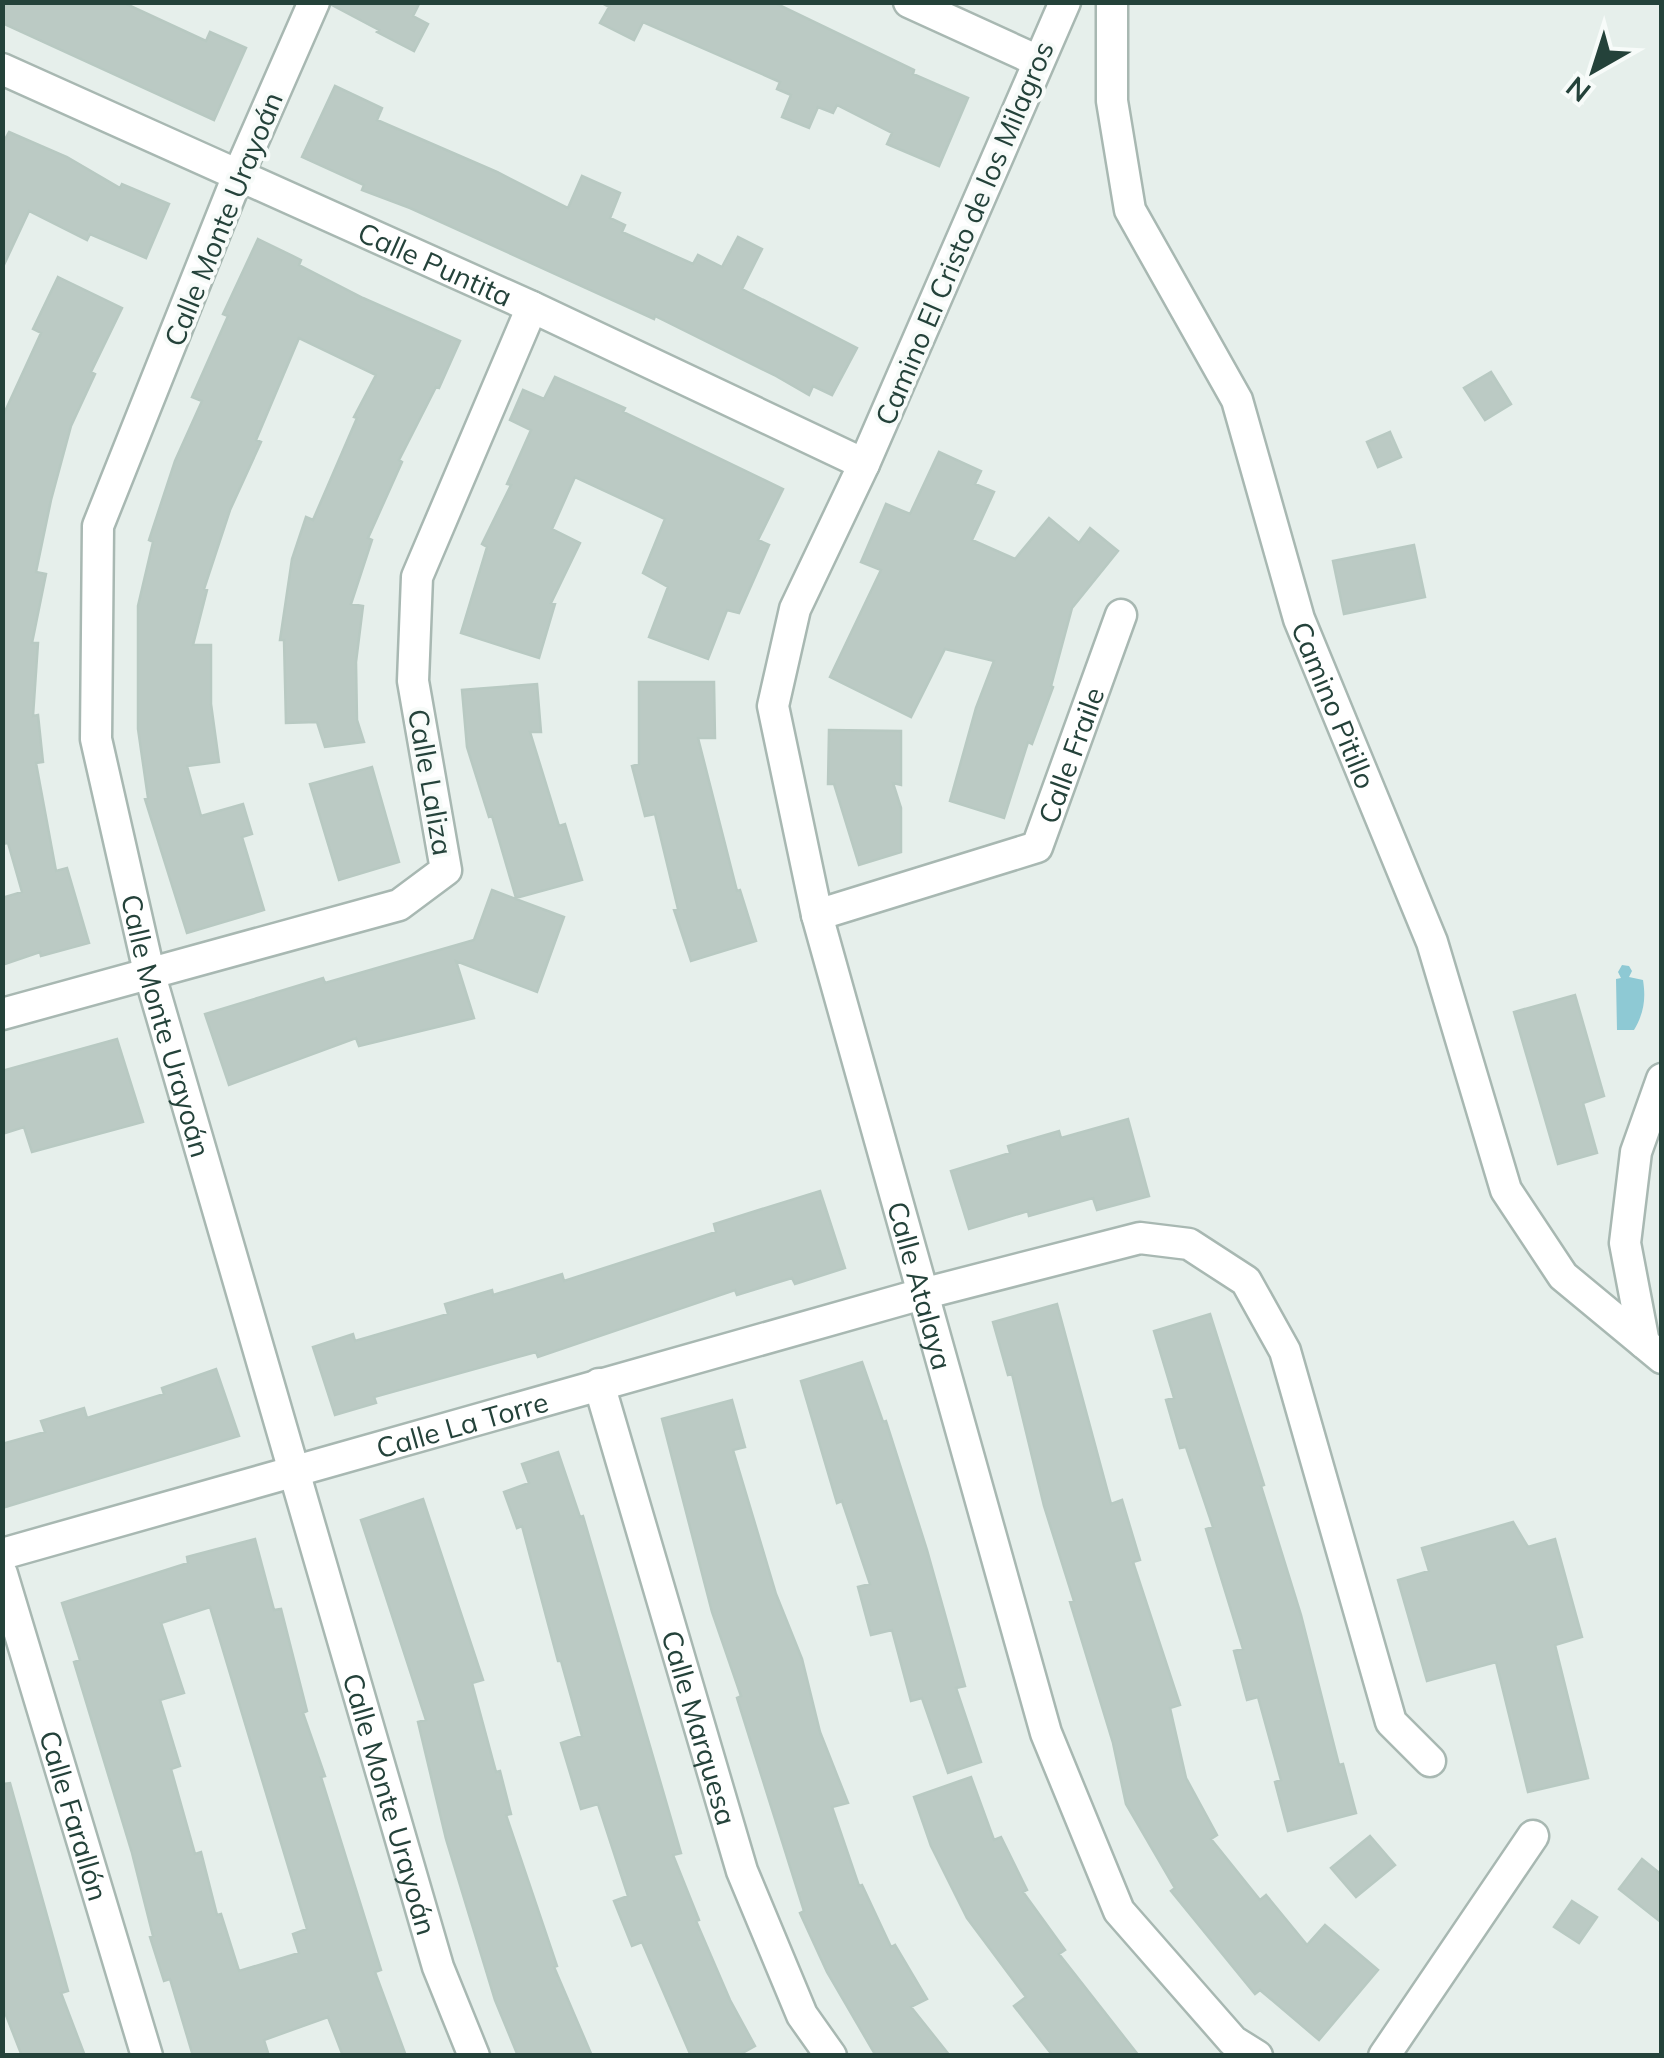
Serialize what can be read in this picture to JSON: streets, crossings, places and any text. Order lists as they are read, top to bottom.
{
  "streets": {
    "street": [
      "Calle Monte Urayoán",
      "Camino El Cristo de los Milagros",
      "Calle Puntita",
      "Camino Pitillo",
      "Calle Fraile",
      "Calle Laliza",
      "Calle Atalaya",
      "Calle La Torre",
      "Calle Marquesa",
      "Calle Farallón"
    ]
  },
  "crossings": [
    ["Calle Monte Urayoán", "Calle Puntita"],
    ["Calle Monte Urayoán", "Calle Laliza"],
    ["Calle Monte Urayoán", "Calle La Torre"],
    ["Camino El Cristo de los Milagros", "Calle Puntita"],
    ["Camino El Cristo de los Milagros", "Calle Atalaya"],
    ["Calle Puntita", "Calle Laliza"],
    ["Calle Puntita", "Calle Atalaya"],
    ["Calle Fraile", "Calle Atalaya"],
    ["Calle Atalaya", "Calle La Torre"],
    ["Calle La Torre", "Calle Marquesa"]
  ],
  "north": "bottom left"
}
